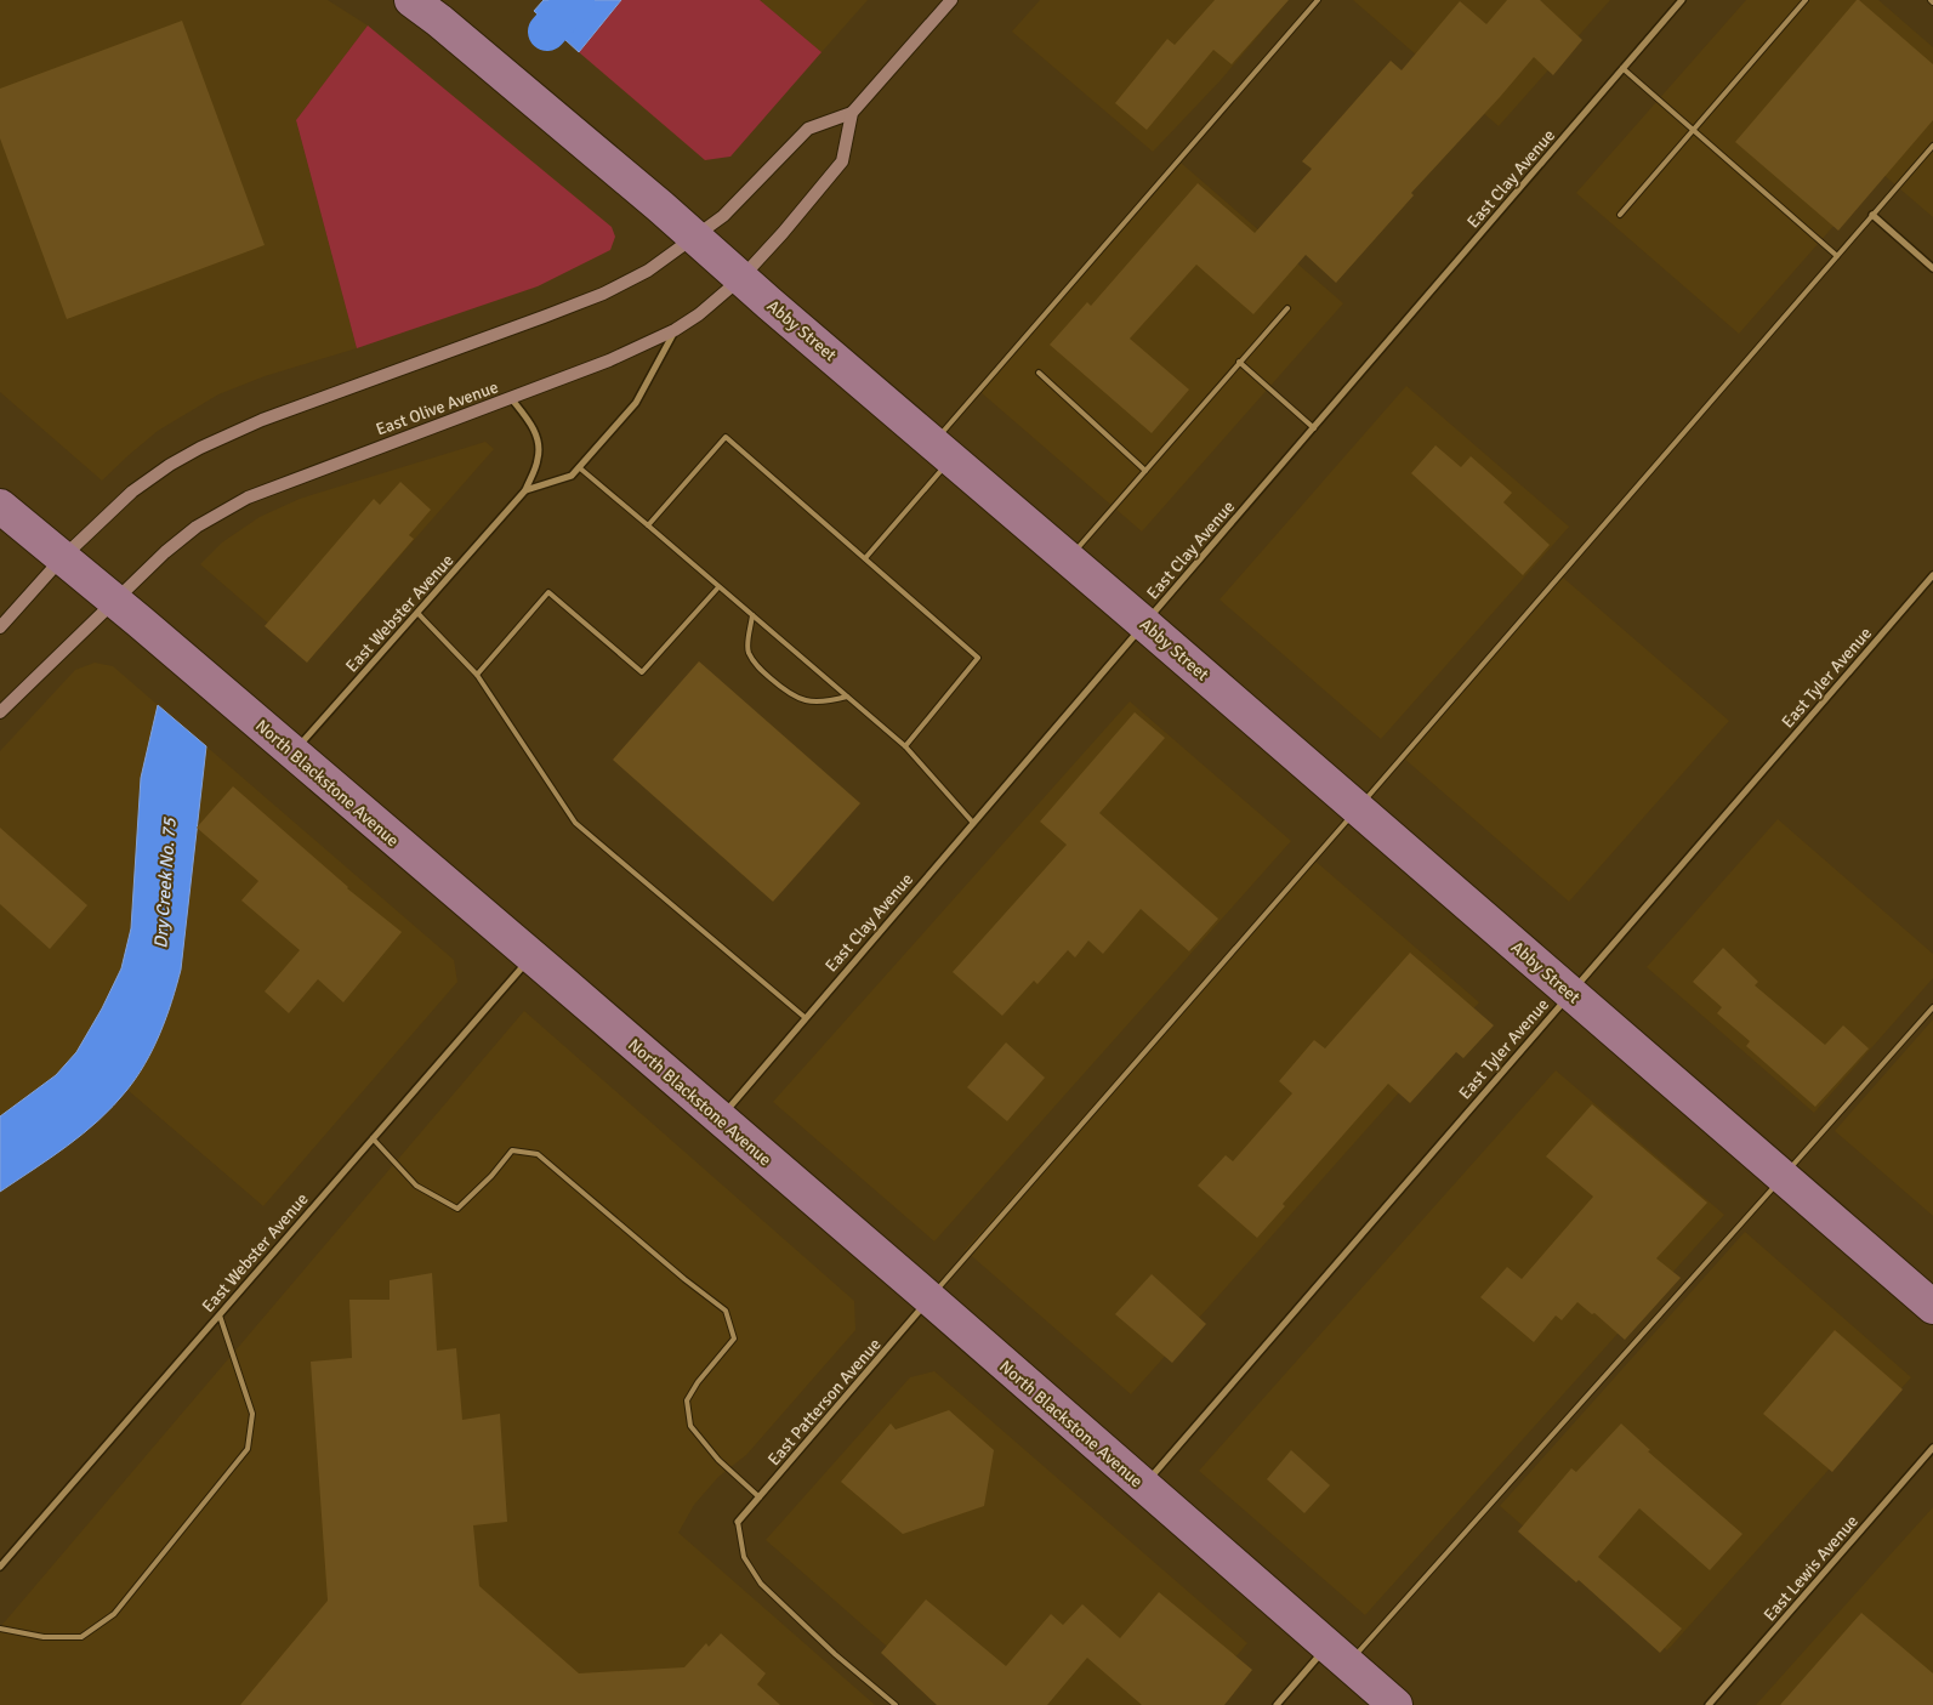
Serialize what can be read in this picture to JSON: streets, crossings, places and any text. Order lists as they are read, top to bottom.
{
  "streets": {
    "main road": ["Abby Street", "East Olive Avenue", "North Blackstone Avenue"],
    "street": [
      "East Clay Avenue",
      "East Webster Avenue",
      "East Tyler Avenue",
      "East Patterson Avenue",
      "East Lewis Avenue"
    ]
  },
  "crossings": [
    ["East Clay Avenue", "Abby Street"],
    ["East Clay Avenue", "North Blackstone Avenue"],
    ["Abby Street", "East Olive Avenue"],
    ["Abby Street", "East Tyler Avenue"],
    ["East Olive Avenue", "East Webster Avenue"],
    ["East Olive Avenue", "North Blackstone Avenue"],
    ["East Webster Avenue", "North Blackstone Avenue"],
    ["East Tyler Avenue", "North Blackstone Avenue"],
    ["North Blackstone Avenue", "East Patterson Avenue"]
  ],
  "water": ["Dry Creek No. 75"]
}
